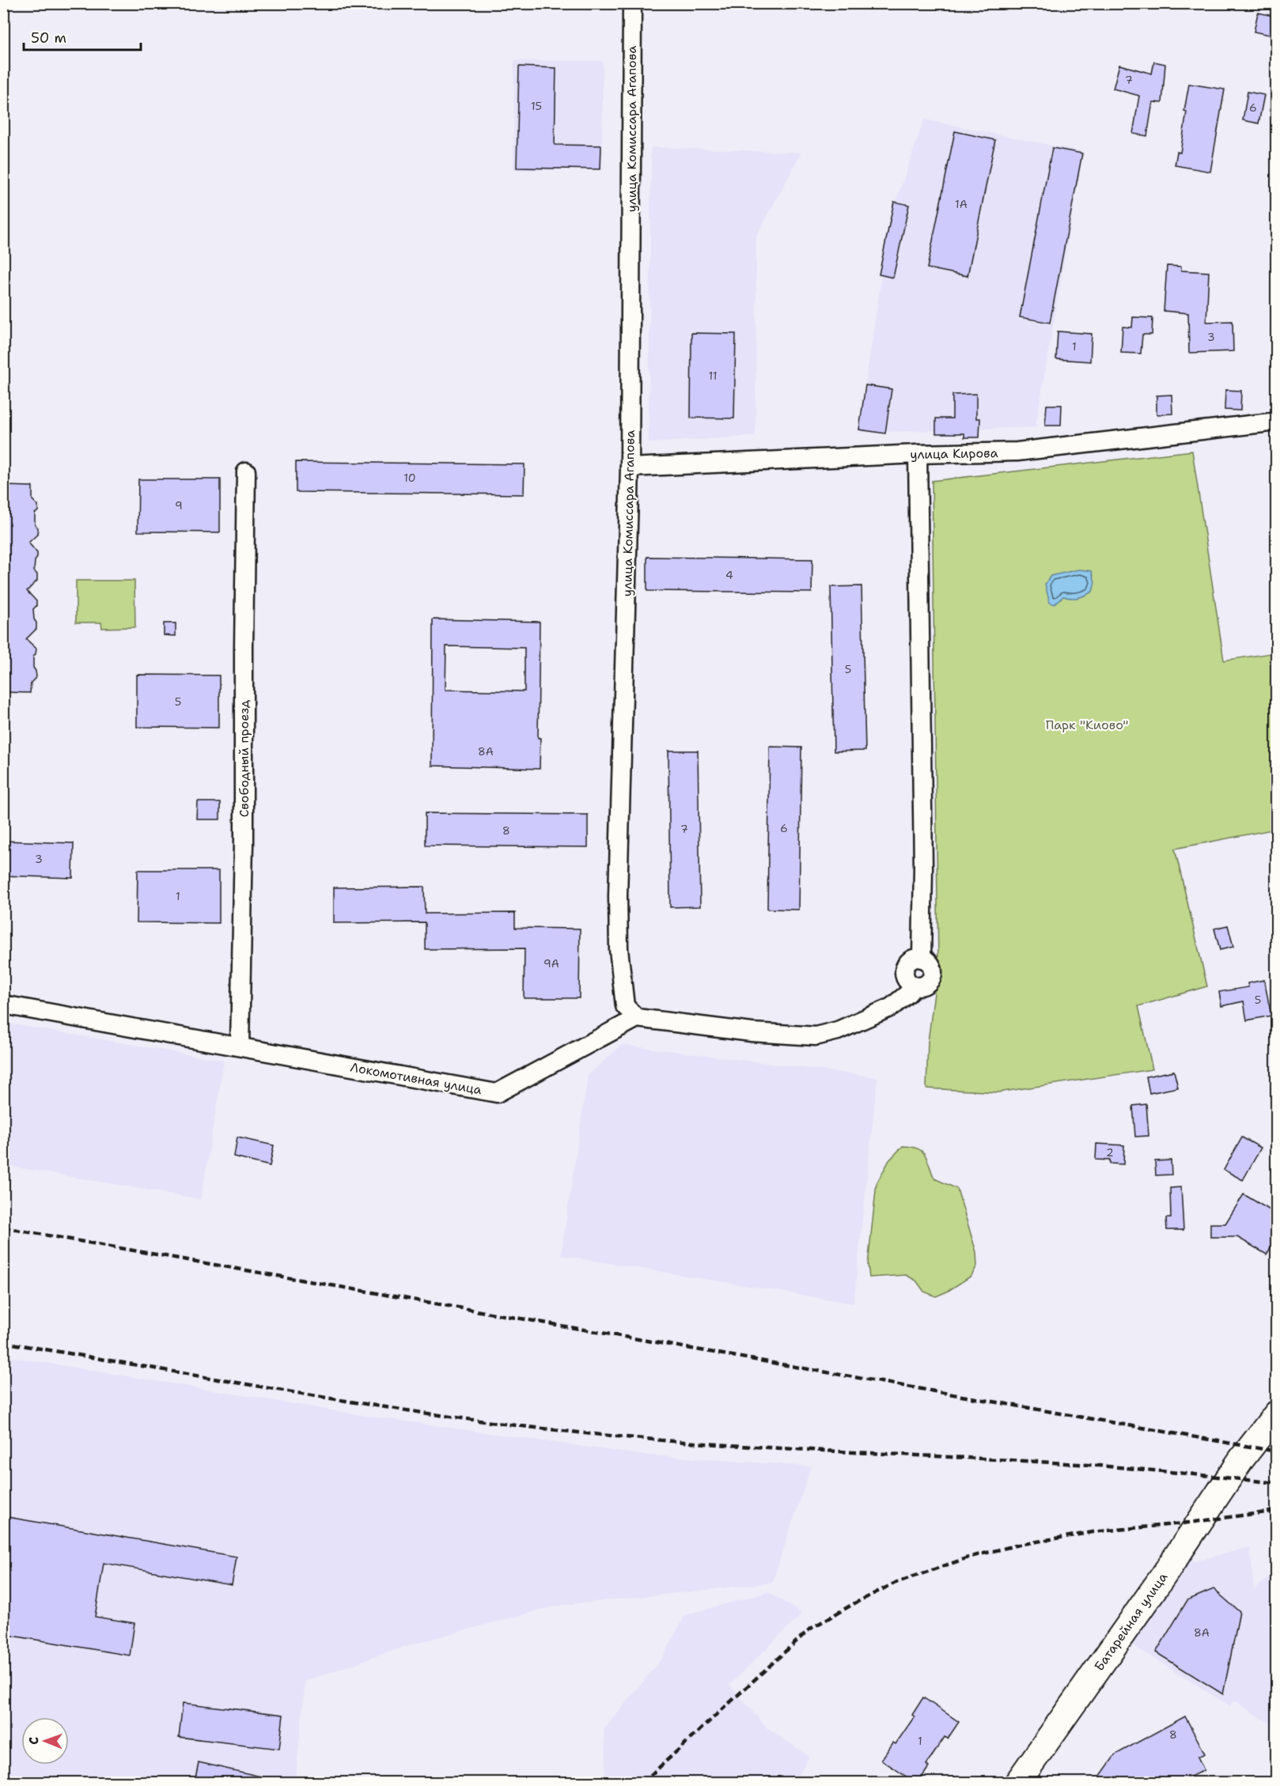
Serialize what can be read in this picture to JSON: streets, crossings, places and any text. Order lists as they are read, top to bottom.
{
  "streets": {
    "main road": ["Батарейная улица"],
    "street": [
      "улица Комиссара Агапова",
      "улица Кирова",
      "Свободный проезд",
      "Локомотивная улица"
    ]
  },
  "crossings": [
    ["улица Комиссара Агапова", "улица Кирова"],
    ["улица Комиссара Агапова", "Локомотивная улица"],
    ["Свободный проезд", "Локомотивная улица"]
  ],
  "parks": ["Парк \"Киово\""],
  "house_numbers": [
    "7",
    "15",
    "6",
    "1А",
    "3",
    "1",
    "11",
    "10",
    "9",
    "4",
    "5",
    "5",
    "8А",
    "6",
    "7",
    "8",
    "3",
    "1",
    "9А",
    "5",
    "2",
    "8А",
    "8",
    "1"
  ],
  "scale_bar": "50 m",
  "north": "left"
}
